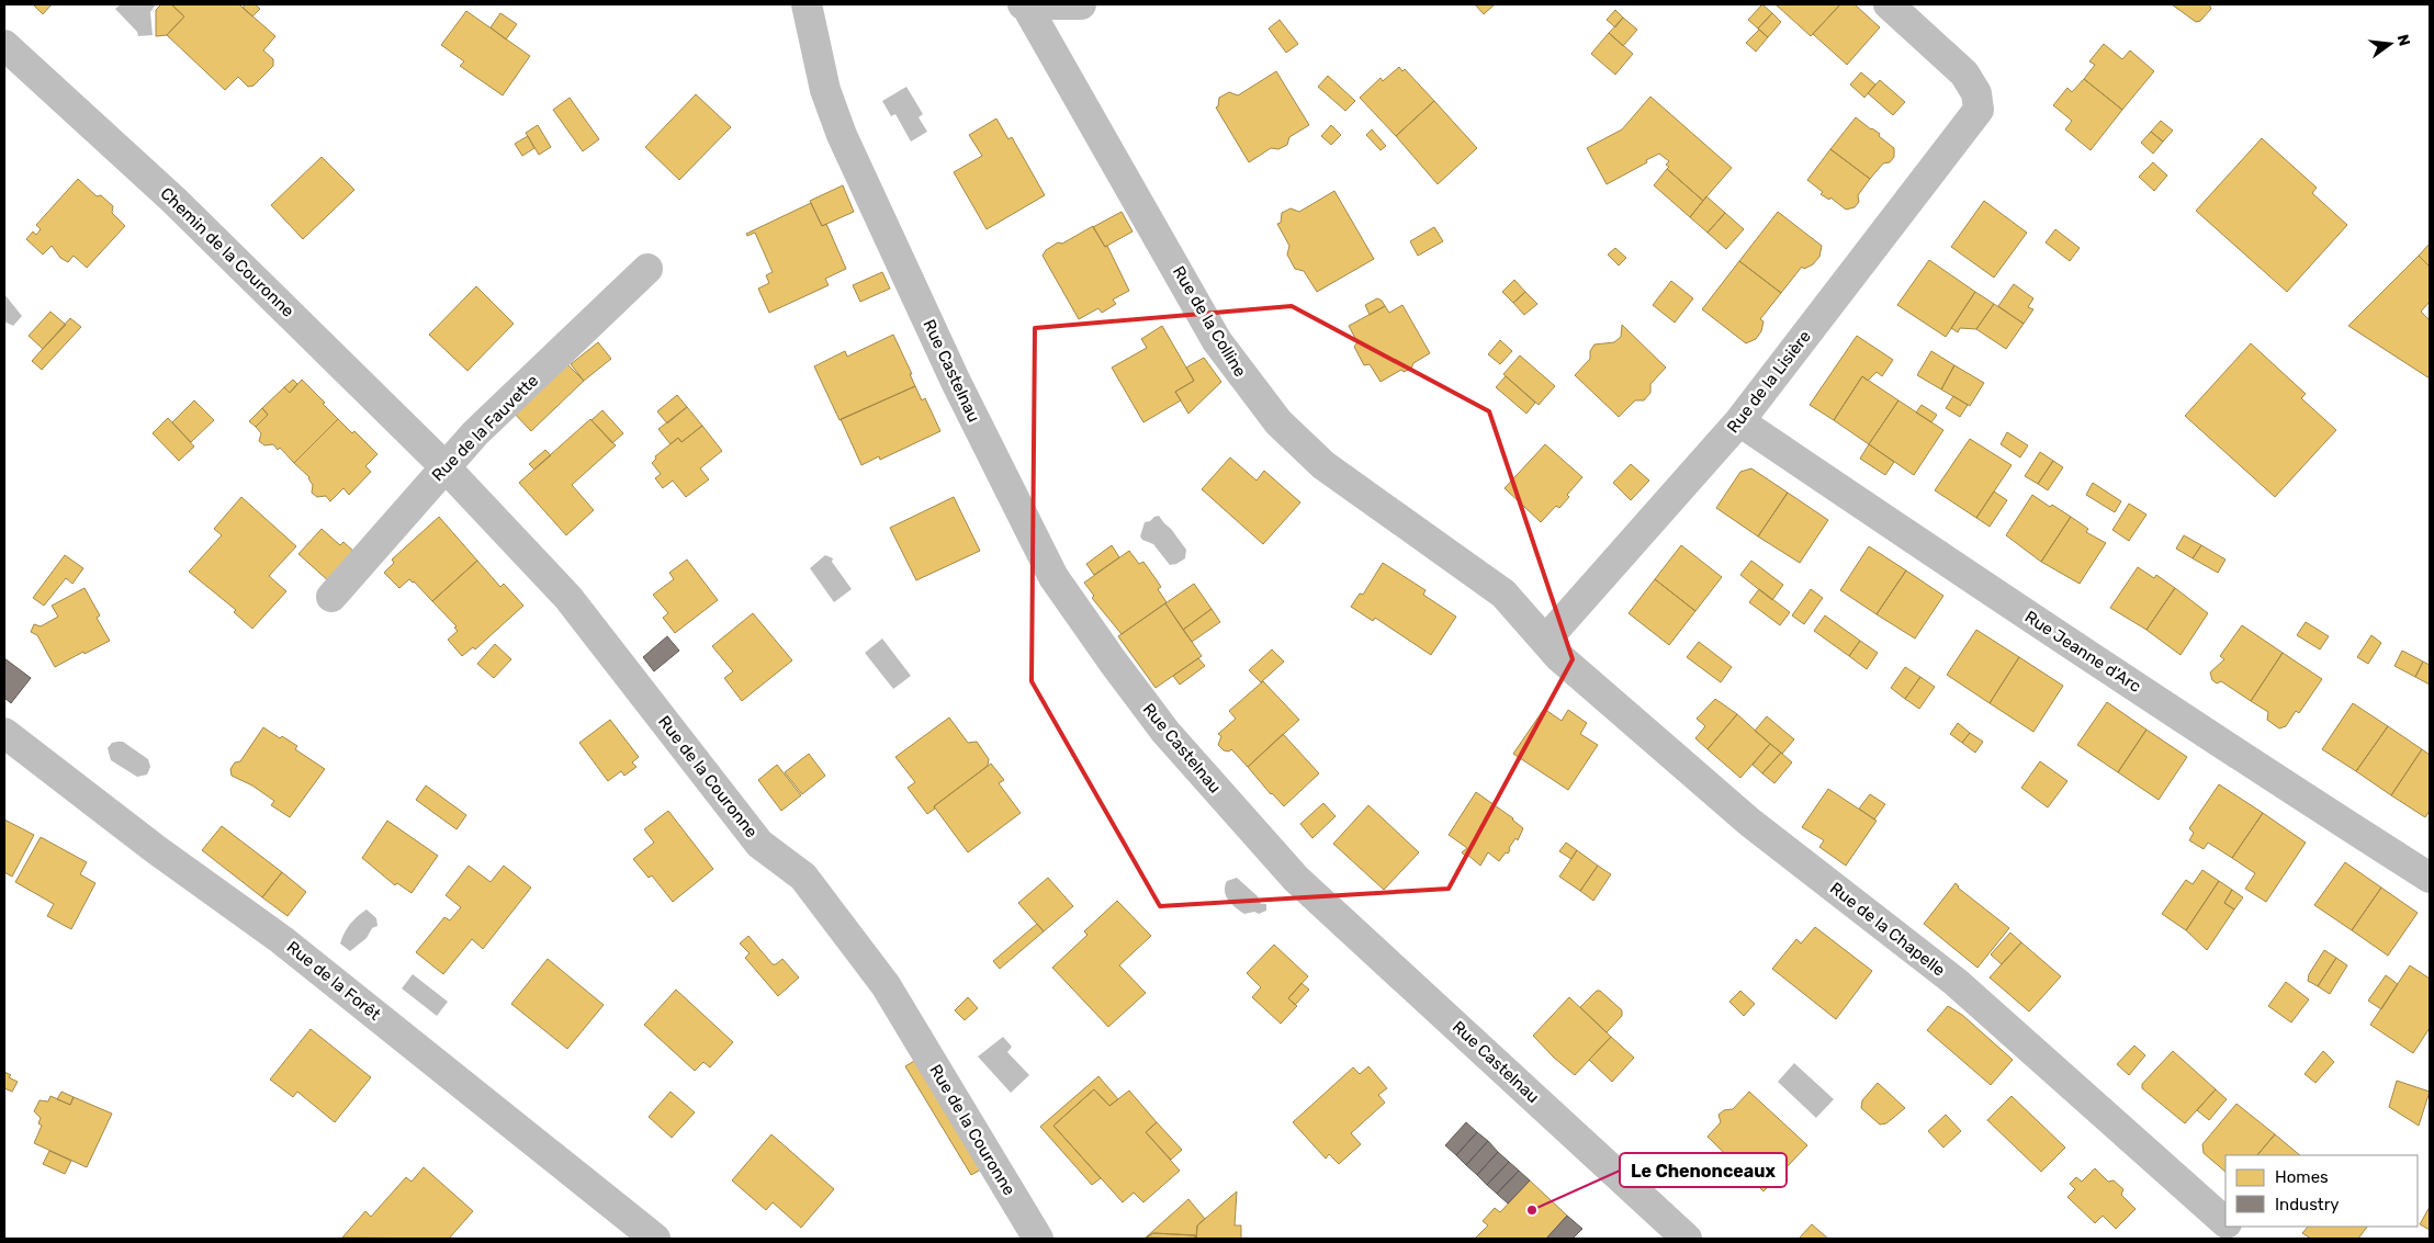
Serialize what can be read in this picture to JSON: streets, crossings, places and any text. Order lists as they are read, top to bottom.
{
  "streets": {
    "street": [
      "Chemin de la Couronne",
      "Rue de la Colline",
      "Rue Castelnau",
      "Rue de la Lisière",
      "Rue de la Fauvette",
      "Rue Jeanne d'Arc",
      "Rue de la Couronne",
      "Rue de la Chapelle",
      "Rue de la Forêt"
    ]
  },
  "crossings": [
    ["Chemin de la Couronne", "Rue de la Fauvette"],
    ["Chemin de la Couronne", "Rue de la Couronne"],
    ["Rue de la Colline", "Rue de la Lisière"],
    ["Rue de la Colline", "Rue de la Chapelle"],
    ["Rue de la Lisière", "Rue Jeanne d'Arc"],
    ["Rue de la Lisière", "Rue de la Chapelle"],
    ["Rue de la Fauvette", "Rue de la Couronne"]
  ],
  "places": ["Le Chenonceaux"],
  "legend": ["Homes", "Industry"],
  "north": "right"
}
